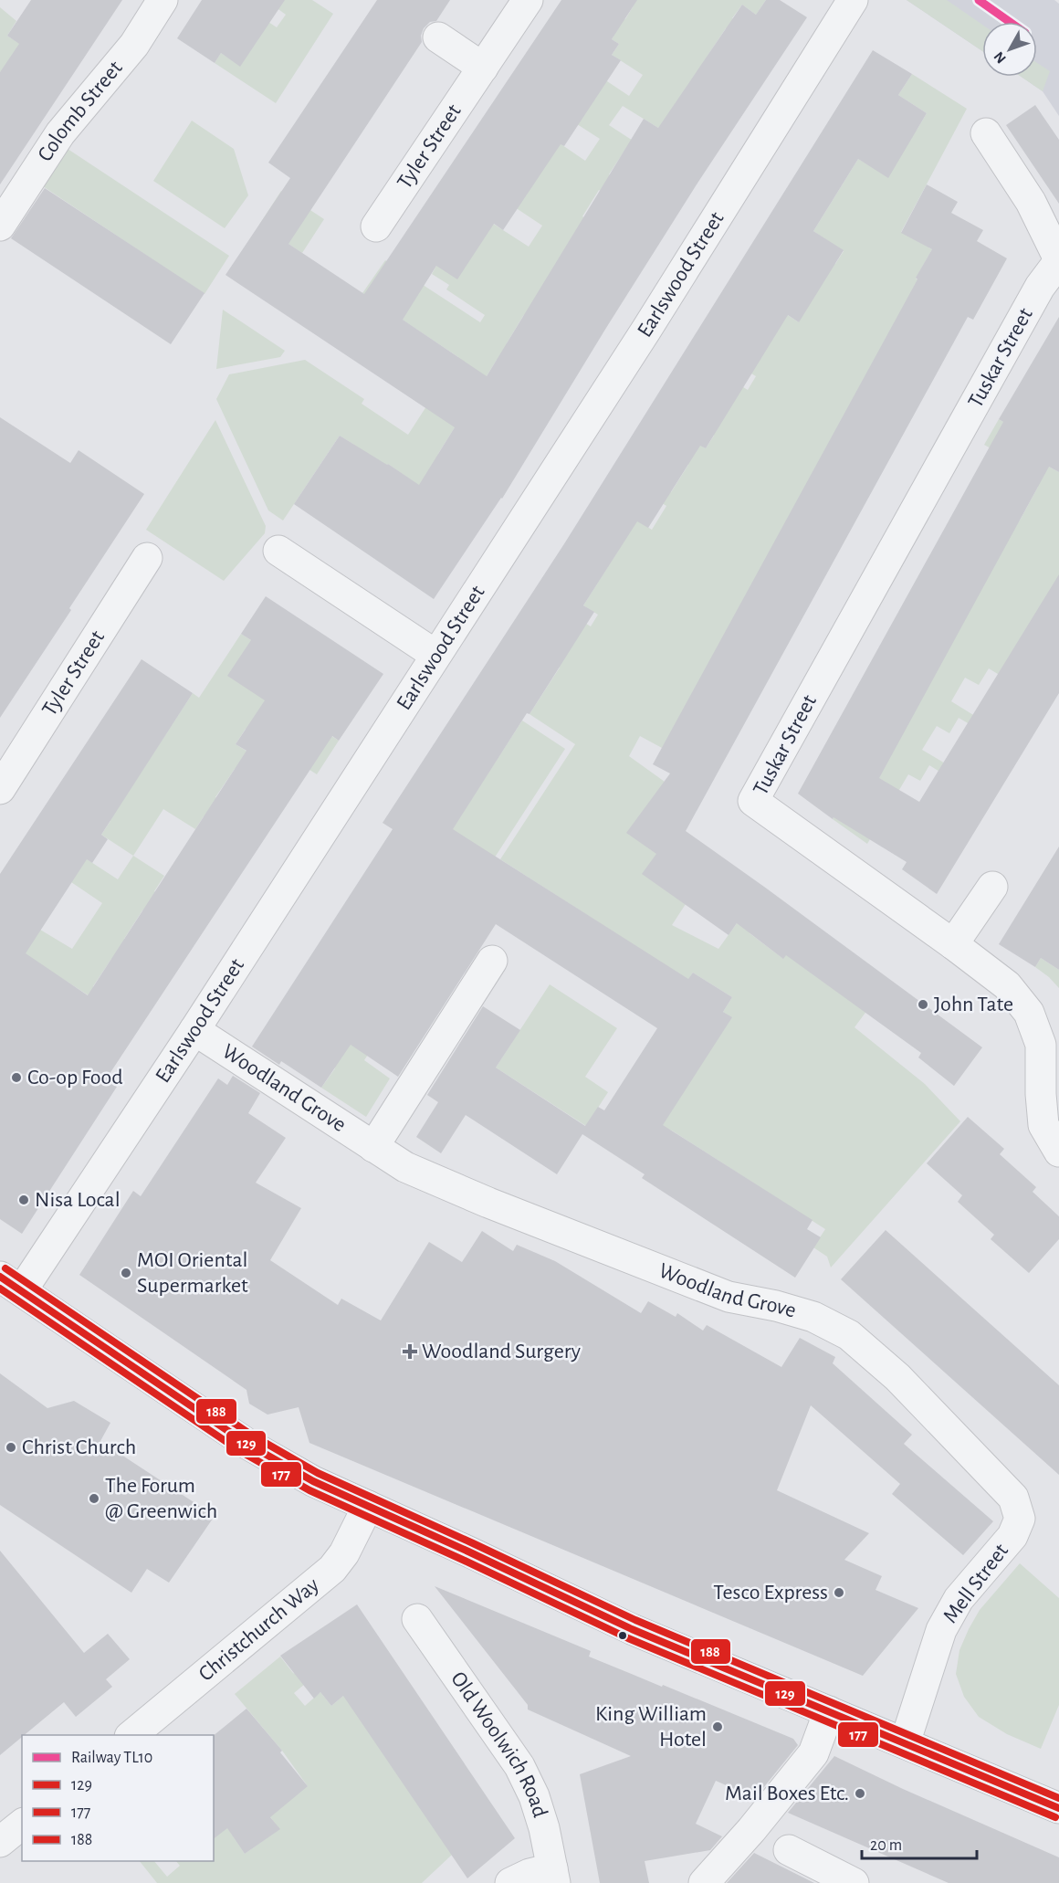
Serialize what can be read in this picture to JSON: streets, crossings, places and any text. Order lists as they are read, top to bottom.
{
  "streets": {
    "street": [
      "Colomb Street",
      "Tyler Street",
      "Earlswood Street",
      "Tuskar Street",
      "Woodland Grove",
      "Mell Street",
      "Christchurch Way",
      "Old Woolwich Road"
    ]
  },
  "crossings": [
    ["Earlswood Street", "Woodland Grove"],
    ["Woodland Grove", "Mell Street"]
  ],
  "places": {
    "other": [
      "John Tate",
      "Co-op Food",
      "Nisa Local",
      "MOI Oriental Supermarket",
      "Christ Church",
      "The Forum @ Greenwich",
      "Tesco Express",
      "King William Hotel",
      "Mail Boxes Etc."
    ],
    "health": ["Woodland Surgery"]
  },
  "lines": [
    "rail line TL10",
    "transit line 188",
    "transit line 129",
    "transit line 177"
  ],
  "legend": [
    "Railway TL10",
    "129",
    "177",
    "188"
  ],
  "scale_bar": "20 m",
  "north": "bottom left"
}
